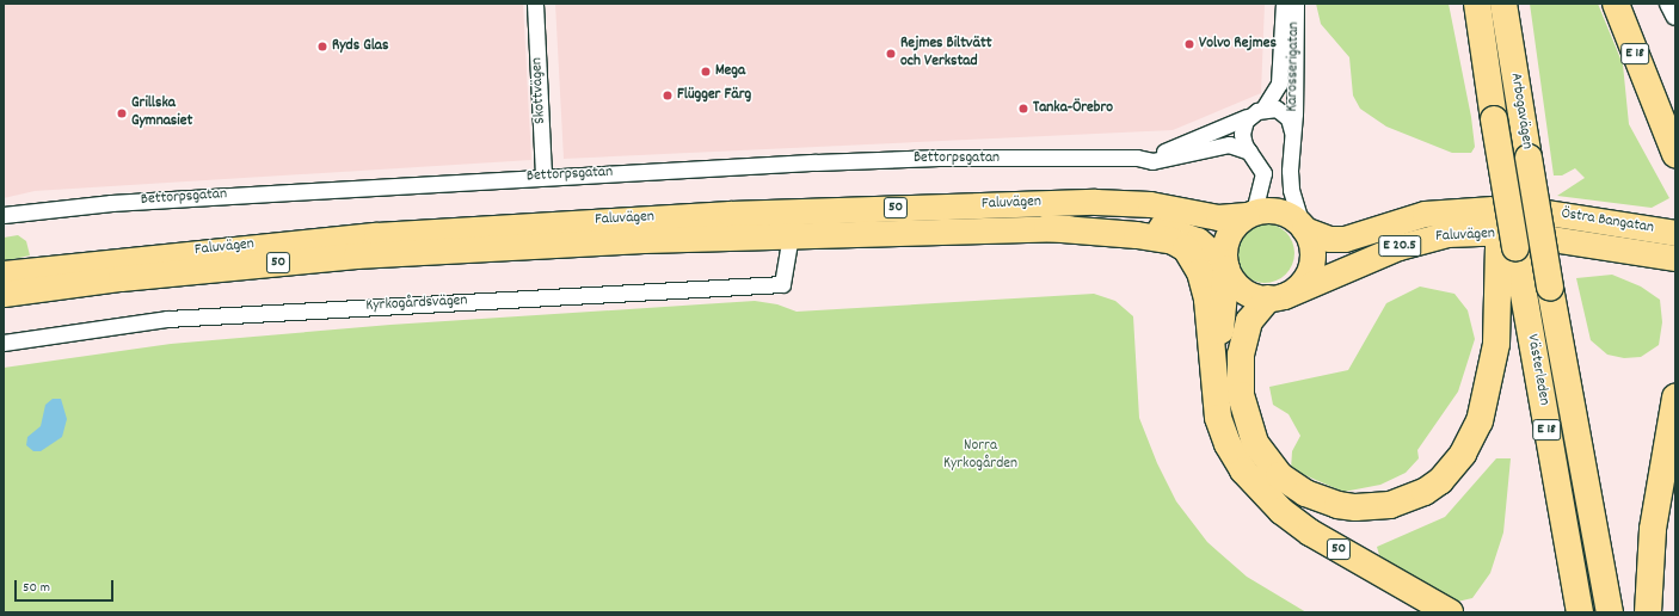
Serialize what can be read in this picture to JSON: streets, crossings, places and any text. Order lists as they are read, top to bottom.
{
  "streets": {
    "highway": [
      "E 18",
      "Arbogavägen",
      "Faluvägen",
      "50",
      "Östra Bangatan",
      "E 20.5",
      "Västerleden"
    ],
    "street": [
      "Karosserigatan",
      "Skottvägen",
      "Bettorpsgatan",
      "Kyrkogårdsvägen"
    ]
  },
  "crossings": [
    ["E 18", "Karosserigatan"],
    ["E 18", "Arbogavägen"],
    ["E 18", "Faluvägen"],
    ["E 18", "50"],
    ["E 18", "E 20.5"],
    ["E 18", "Västerleden"],
    ["Karosserigatan", "Bettorpsgatan"],
    ["Karosserigatan", "Faluvägen"],
    ["Karosserigatan", "50"],
    ["Karosserigatan", "E 20.5"],
    ["Skottvägen", "Bettorpsgatan"],
    ["Arbogavägen", "Faluvägen"],
    ["Arbogavägen", "Östra Bangatan"],
    ["Arbogavägen", "Västerleden"],
    ["Faluvägen", "50"],
    ["Faluvägen", "Östra Bangatan"],
    ["Faluvägen", "E 20.5"],
    ["Faluvägen", "Kyrkogårdsvägen"],
    ["Faluvägen", "Västerleden"],
    ["50", "E 20.5"],
    ["Östra Bangatan", "Västerleden"]
  ],
  "parks": ["Norra Kyrkogården"],
  "places": [
    "Volvo Rejmes",
    "Ryds Glas",
    "Rejmes Biltvätt och Verkstad",
    "Mega",
    "Flügger Färg",
    "Tanka-Örebro",
    "Grillska Gymnasiet"
  ],
  "scale_bar": "50 m"
}
